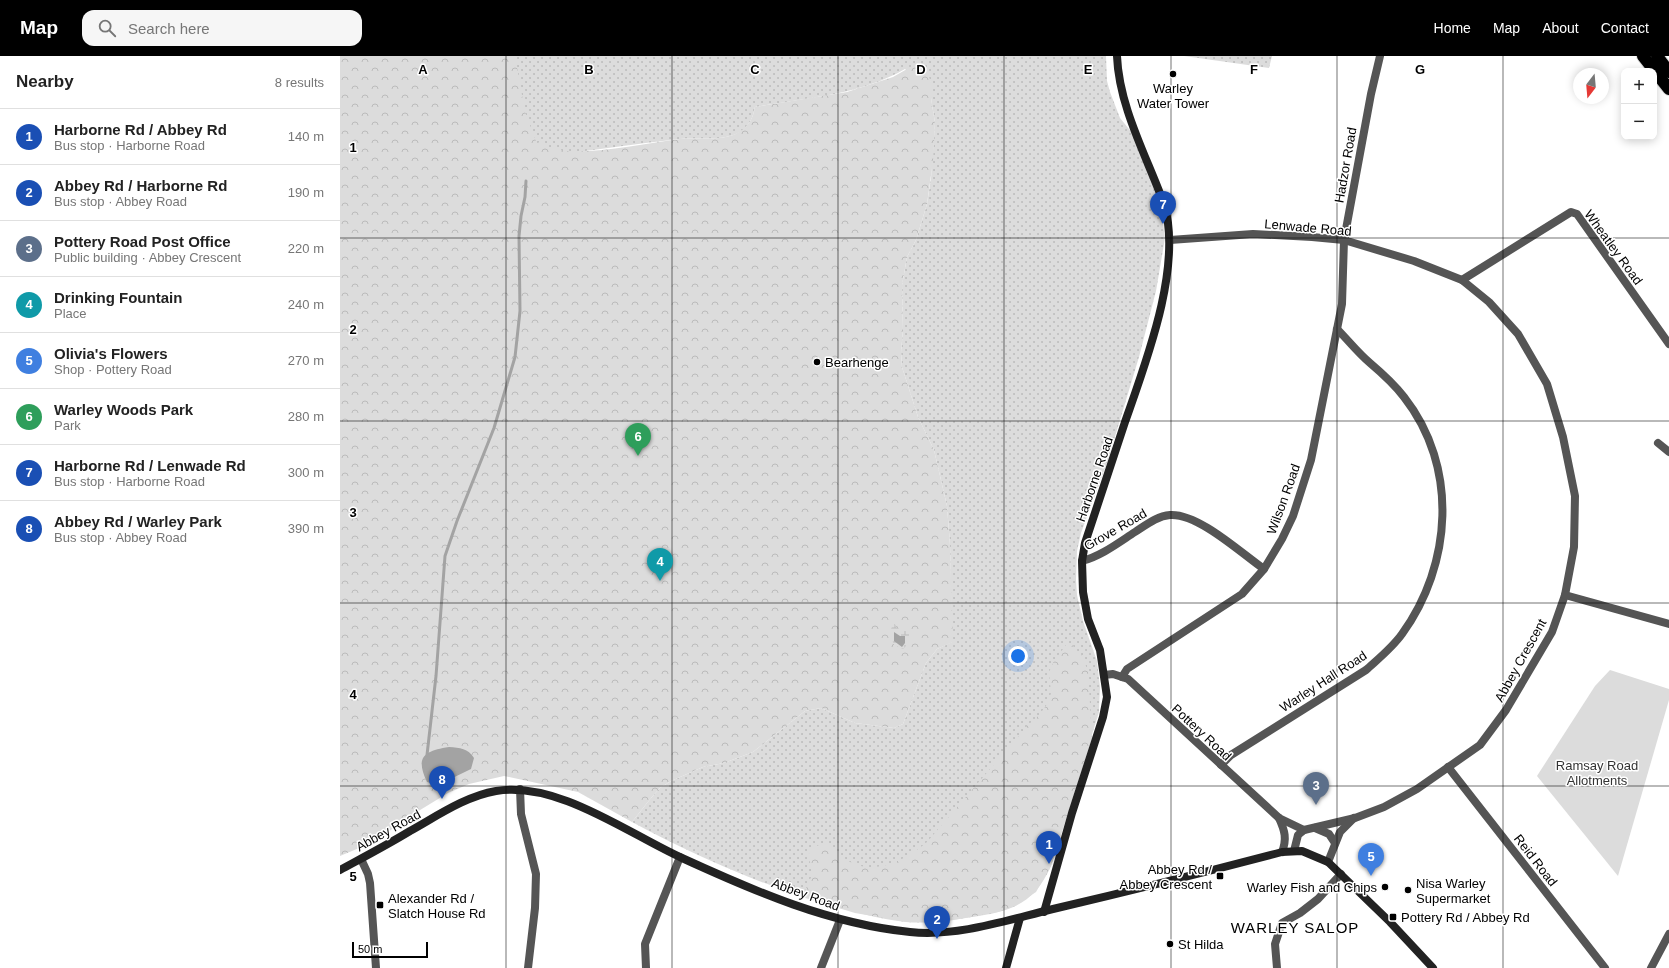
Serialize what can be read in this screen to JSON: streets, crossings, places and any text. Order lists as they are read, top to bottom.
{
  "streets": {
    "street": [
      "Hadzor Road",
      "Lenwade Road",
      "Wheatley Road",
      "Harborne Road",
      "Wilson Road",
      "Grove Road",
      "Abbey Crescent",
      "Warley Hall Road",
      "Pottery Road",
      "Abbey Road",
      "Reid Road"
    ]
  },
  "crossings": [
    ["Hadzor Road", "Lenwade Road"],
    ["Hadzor Road", "Wilson Road"],
    ["Lenwade Road", "Wheatley Road"],
    ["Lenwade Road", "Harborne Road"],
    ["Lenwade Road", "Abbey Crescent"],
    ["Wheatley Road", "Abbey Crescent"],
    ["Harborne Road", "Grove Road"],
    ["Harborne Road", "Pottery Road"],
    ["Harborne Road", "Abbey Road"],
    ["Wilson Road", "Grove Road"],
    ["Wilson Road", "Warley Hall Road"],
    ["Wilson Road", "Pottery Road"],
    ["Abbey Crescent", "Pottery Road"],
    ["Abbey Crescent", "Reid Road"],
    ["Warley Hall Road", "Pottery Road"],
    ["Pottery Road", "Abbey Road"]
  ],
  "districts": ["WARLEY SALOP"],
  "parks": ["Ramsay Road Allotments"],
  "places": {
    "other": [
      "Warley Water Tower",
      "Bearhenge",
      "Warley Fish and Chips",
      "Nisa Warley Supermarket",
      "St Hilda"
    ],
    "transit": ["Abbey Rd / Abbey Crescent", "Alexander Rd / Slatch House Rd", "Pottery Rd / Abbey Rd"]
  },
  "scale_bar": "50 m",
  "north": "bottom",
  "page": {
    "header": "Map",
    "search": "Search here",
    "nav": [
      "Home",
      "Map",
      "About",
      "Contact"
    ],
    "heading": ["Nearby", "8 results"],
    "map_buttons": ["+", "−"],
    "list": [
      {
        "mark": "1",
        "name": "Harborne Rd / Abbey Rd",
        "note": "Bus stop · Harborne Road",
        "value": "140 m"
      },
      {
        "mark": "2",
        "name": "Abbey Rd / Harborne Rd",
        "note": "Bus stop · Abbey Road",
        "value": "190 m"
      },
      {
        "mark": "3",
        "name": "Pottery Road Post Office",
        "note": "Public building · Abbey Crescent",
        "value": "220 m"
      },
      {
        "mark": "4",
        "name": "Drinking Fountain",
        "note": "Place",
        "value": "240 m"
      },
      {
        "mark": "5",
        "name": "Olivia's Flowers",
        "note": "Shop · Pottery Road",
        "value": "270 m"
      },
      {
        "mark": "6",
        "name": "Warley Woods Park",
        "note": "Park",
        "value": "280 m"
      },
      {
        "mark": "7",
        "name": "Harborne Rd / Lenwade Rd",
        "note": "Bus stop · Harborne Road",
        "value": "300 m"
      },
      {
        "mark": "8",
        "name": "Abbey Rd / Warley Park",
        "note": "Bus stop · Abbey Road",
        "value": "390 m"
      }
    ],
    "pins": [
      "7",
      "6",
      "4",
      "8",
      "3",
      "1",
      "5",
      "2"
    ],
    "scale": "50 m"
  },
  "grid": {
    "columns": [
      "A",
      "B",
      "C",
      "D",
      "E",
      "F",
      "G"
    ],
    "rows": [
      "1",
      "2",
      "3",
      "4",
      "5"
    ]
  }
}
